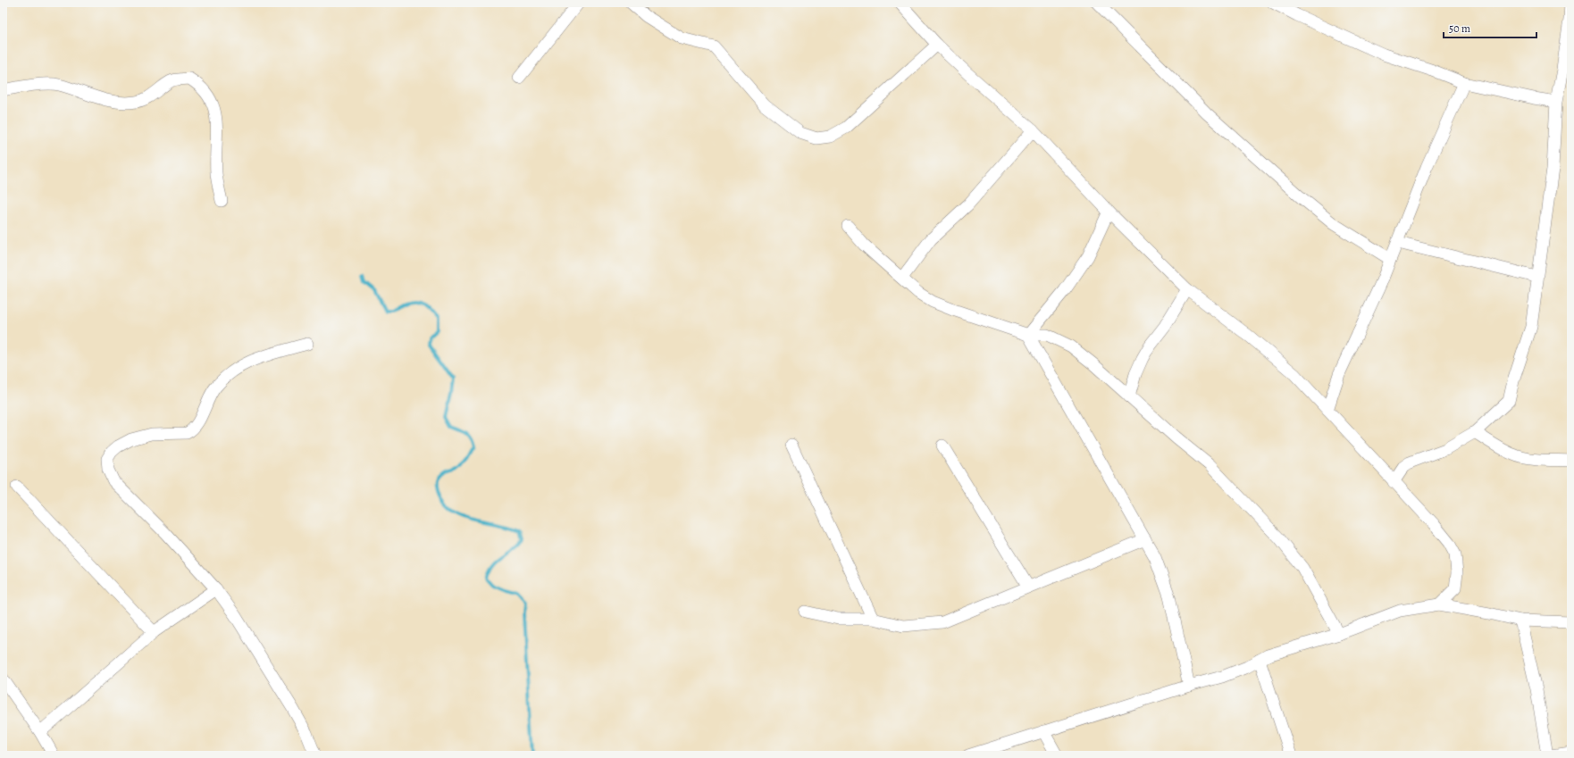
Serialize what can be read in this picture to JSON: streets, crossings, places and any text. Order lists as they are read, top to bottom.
{
  "scale_bar": "50 m"
}
